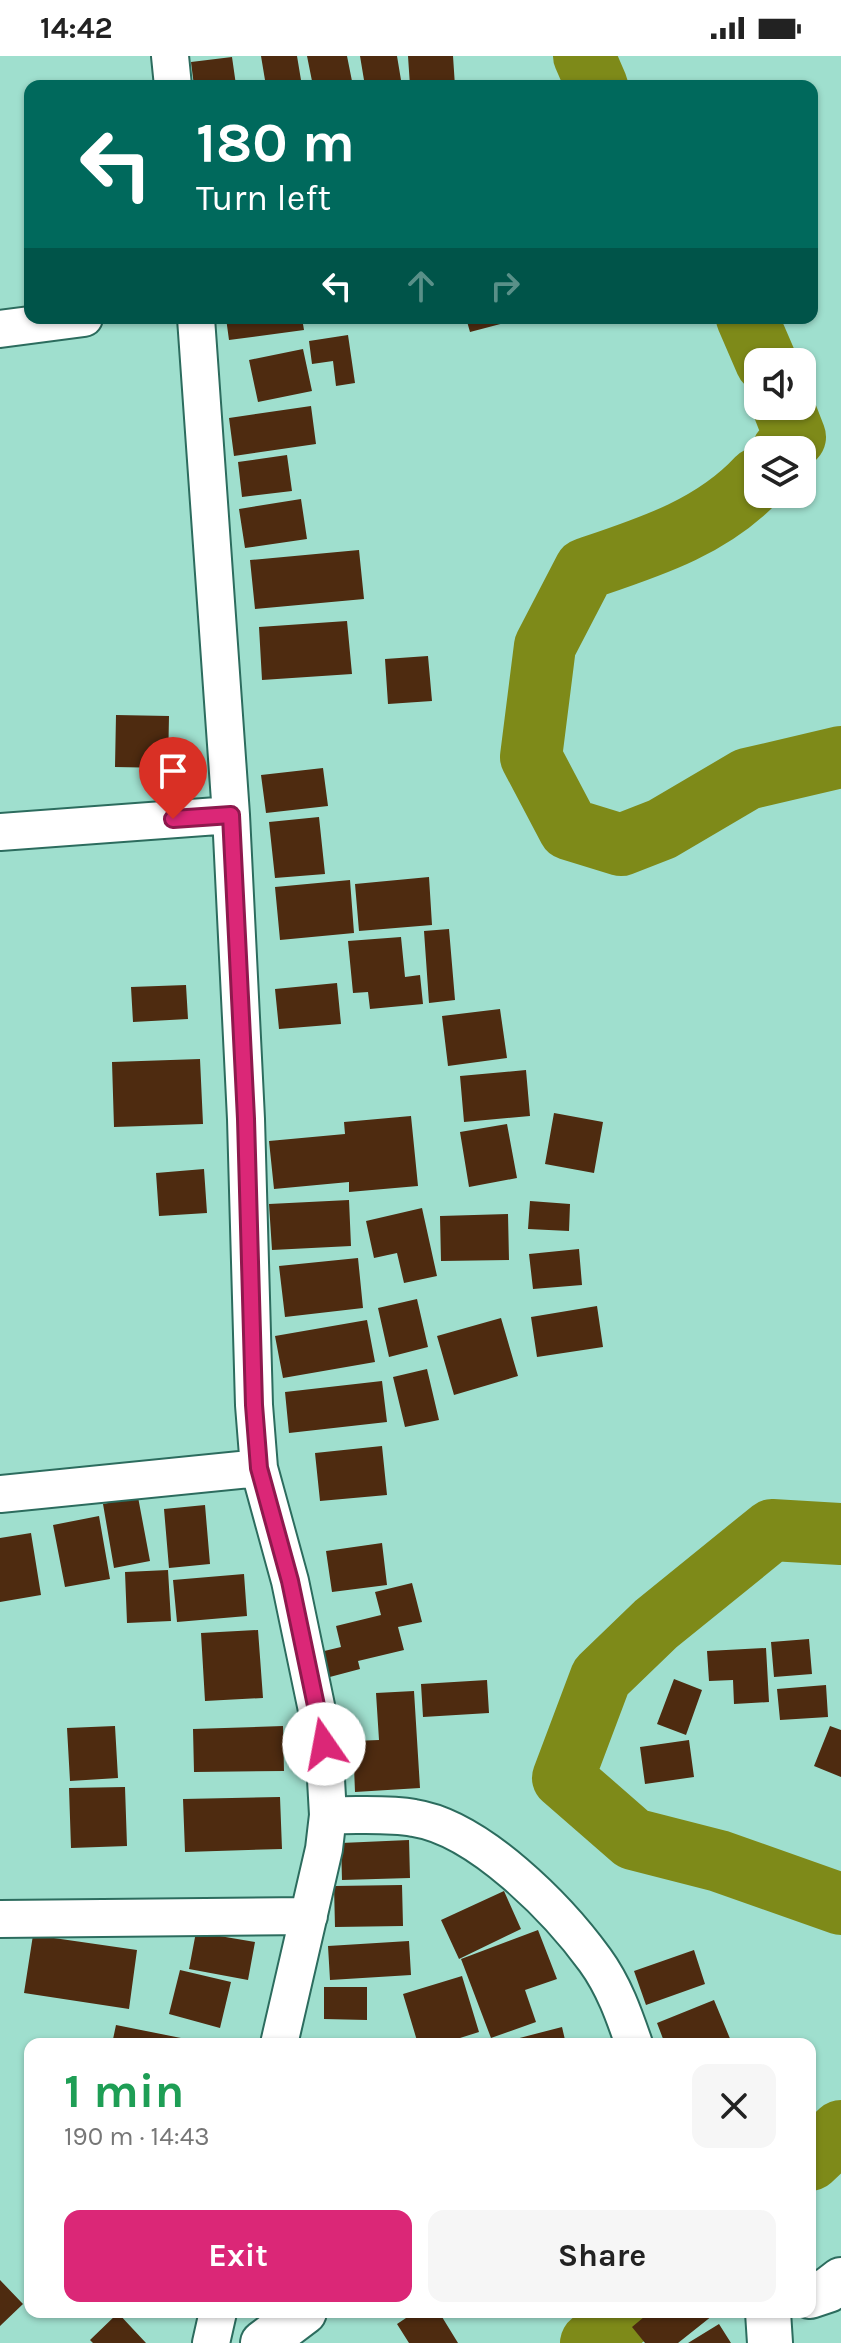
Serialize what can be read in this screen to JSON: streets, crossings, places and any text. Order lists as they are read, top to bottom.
{
  "page": {
    "status": "14:42",
    "turn": ["180 m", "Turn left"],
    "heading": ["1 min", "190 m · 14:43"],
    "buttons": ["Exit", "Share"]
  }
}
